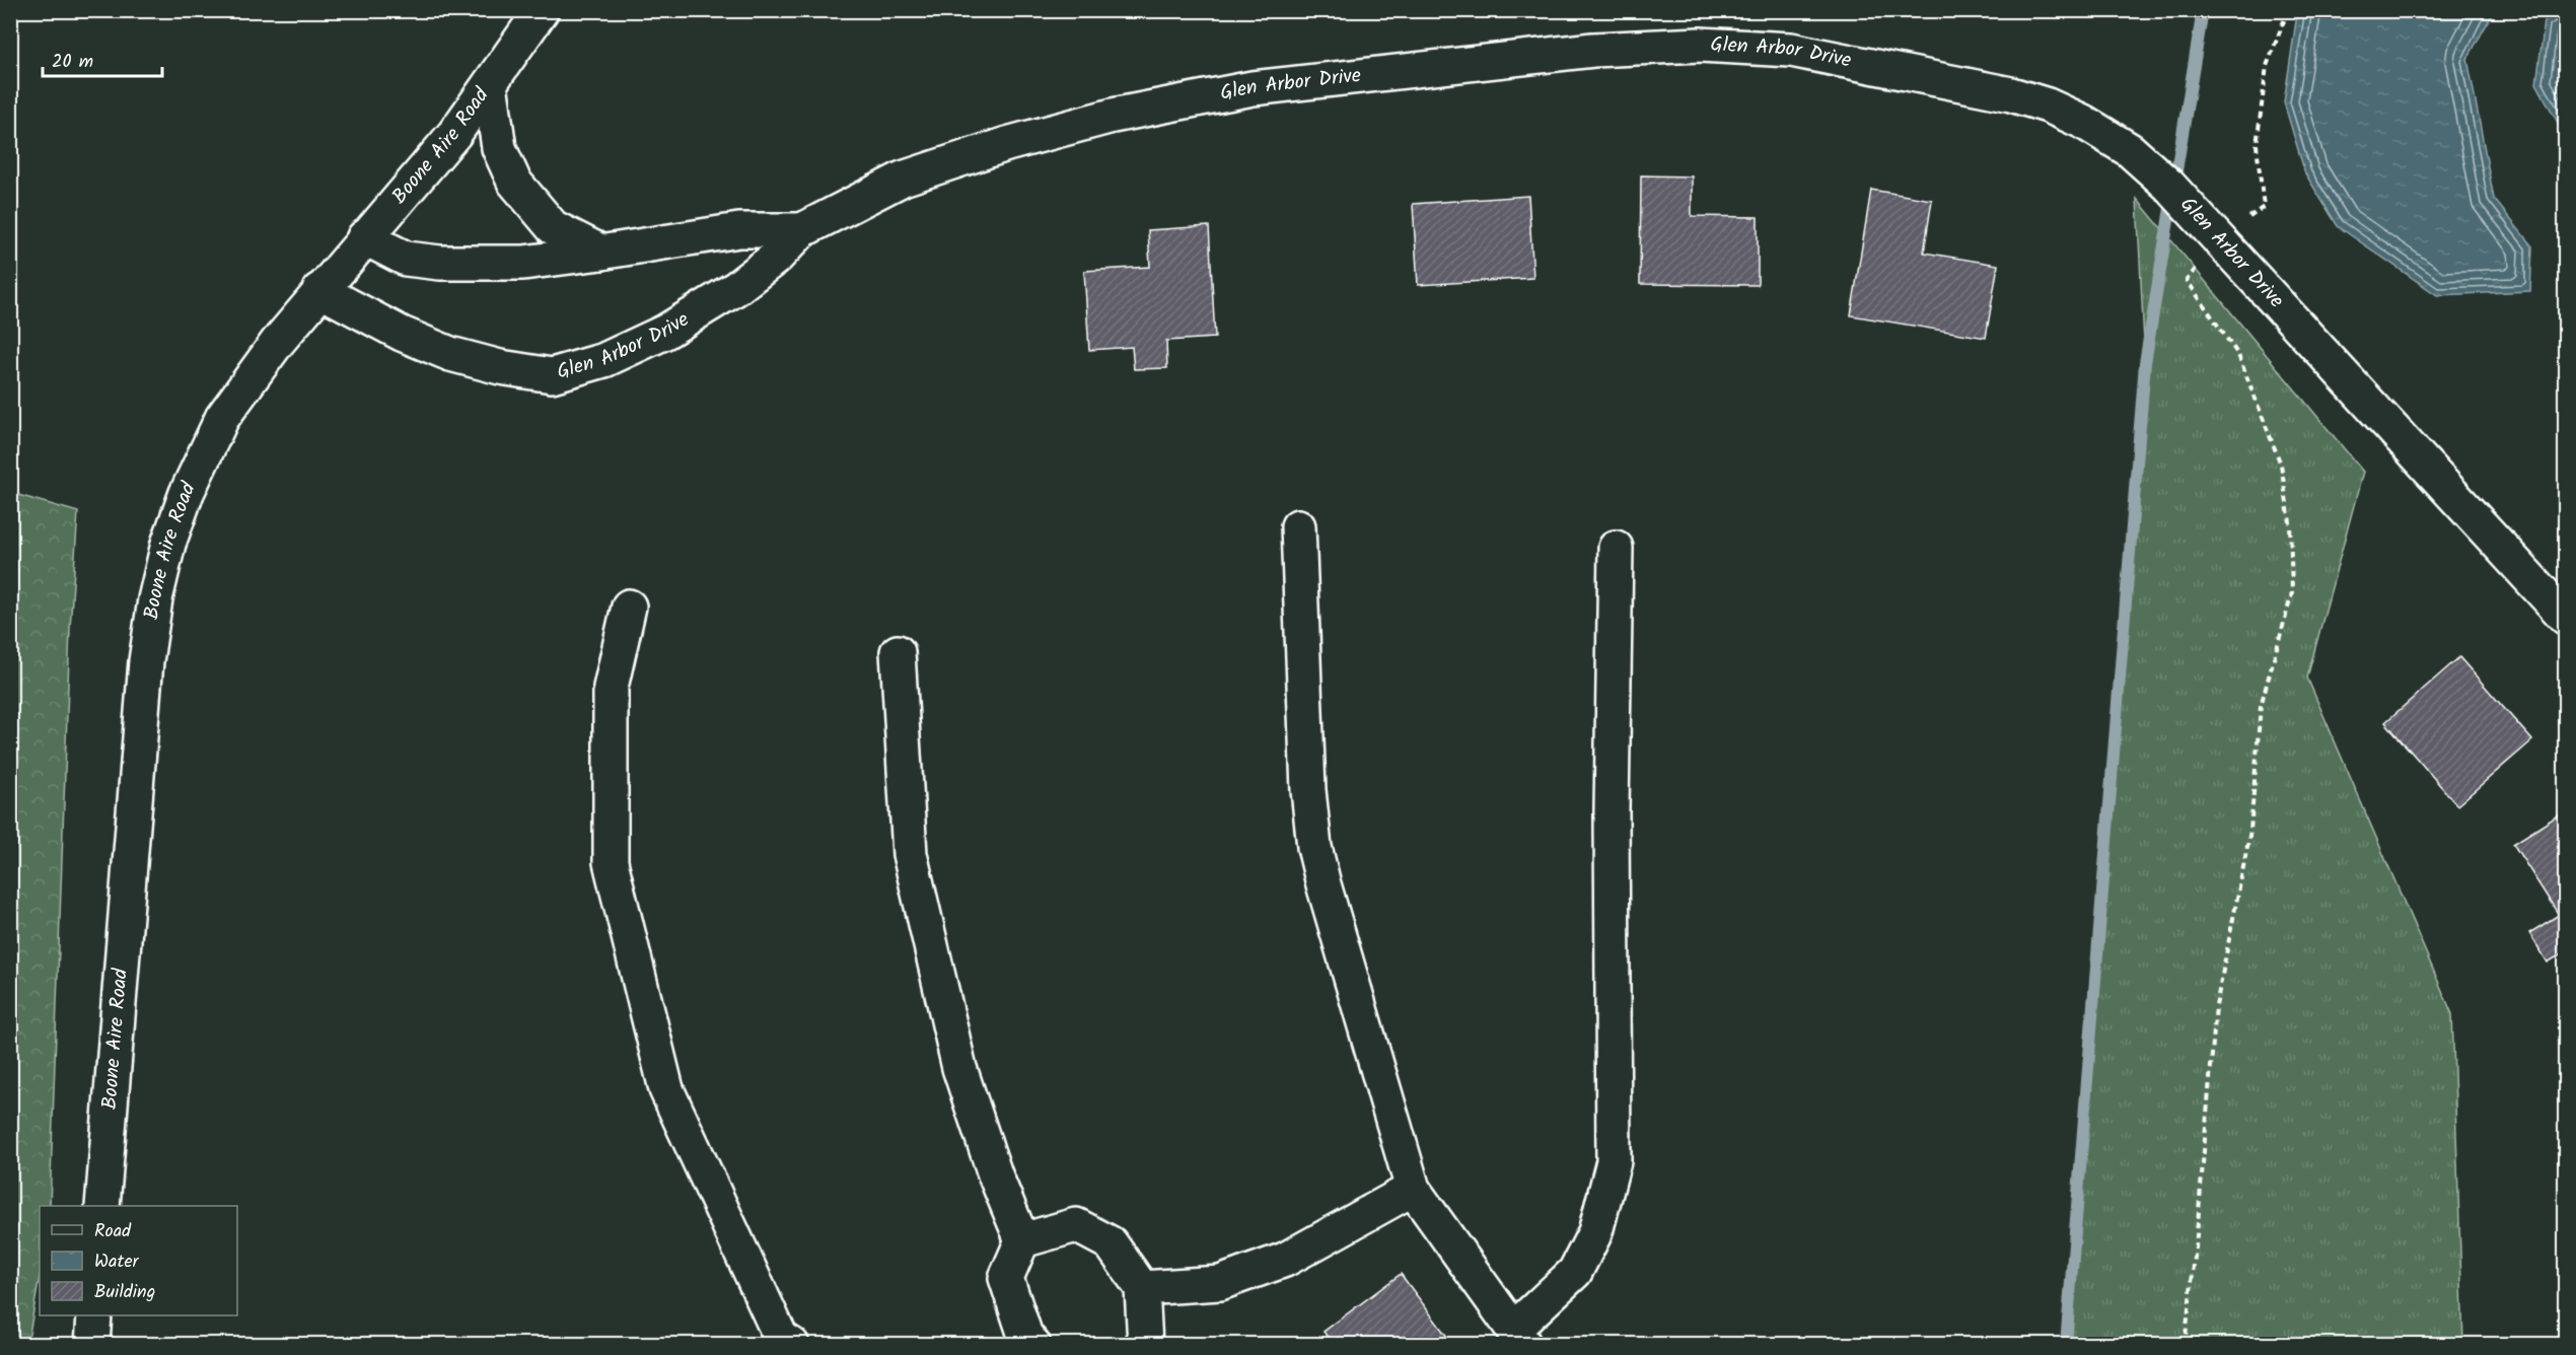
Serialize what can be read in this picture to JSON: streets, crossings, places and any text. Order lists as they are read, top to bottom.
{
  "streets": {
    "street": ["Glen Arbor Drive", "Boone Aire Road"]
  },
  "crossings": [
    ["Glen Arbor Drive", "Boone Aire Road"]
  ],
  "legend": ["Road", "Water", "Building"],
  "scale_bar": "20 m"
}
